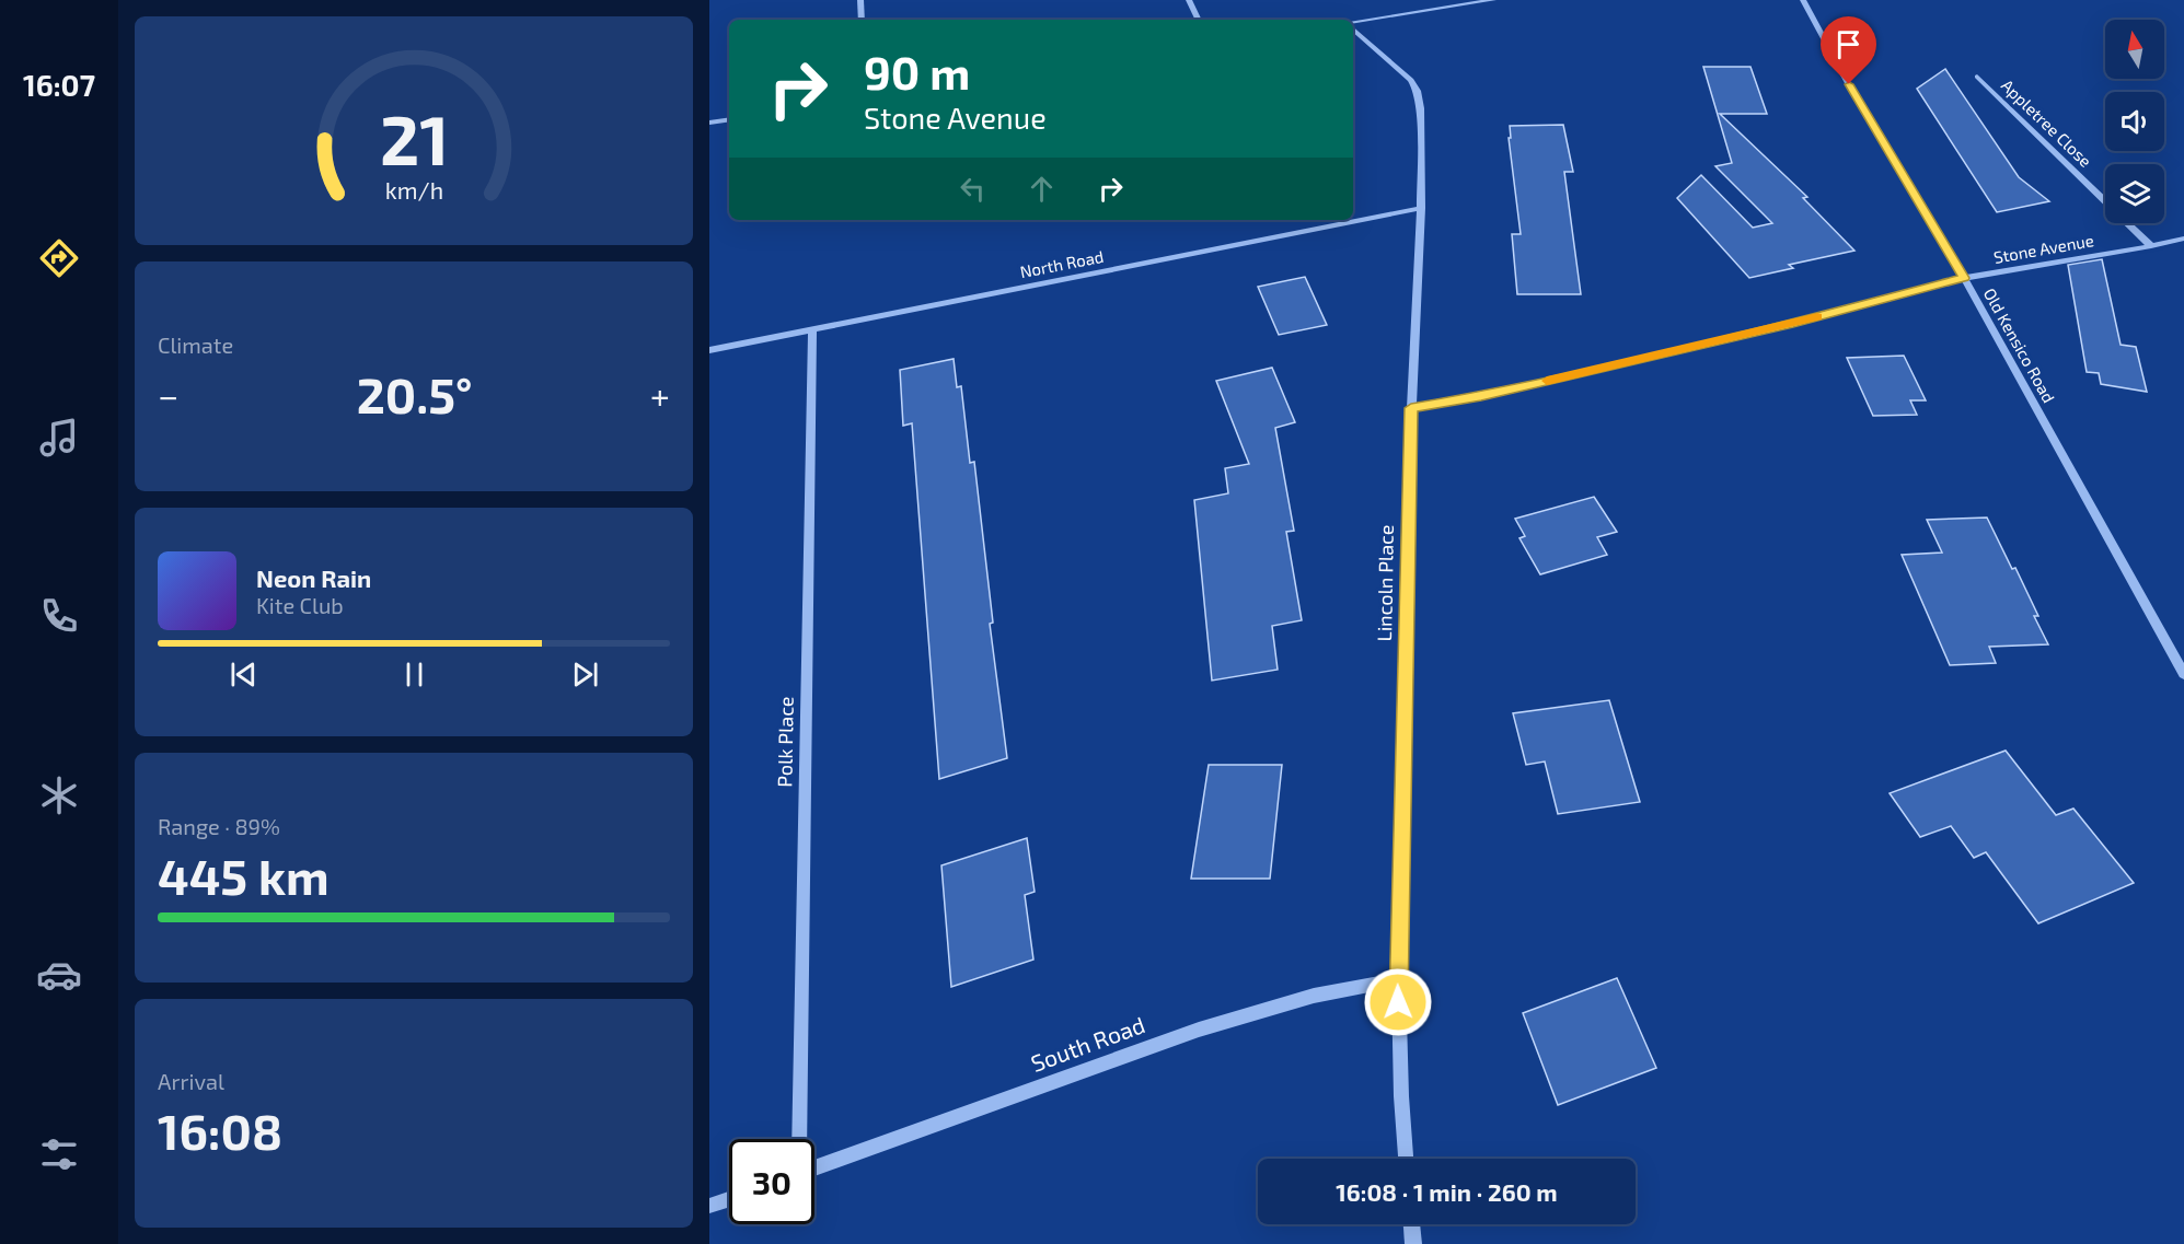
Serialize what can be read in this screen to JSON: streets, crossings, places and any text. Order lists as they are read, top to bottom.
{
  "streets": {
    "street": [
      "Appletree Close",
      "Stone Avenue",
      "North Road",
      "Old Kensico Road",
      "Lincoln Place",
      "Polk Place",
      "South Road"
    ]
  },
  "crossings": [
    ["Appletree Close", "Stone Avenue"],
    ["Stone Avenue", "Old Kensico Road"],
    ["Stone Avenue", "Lincoln Place"],
    ["North Road", "Lincoln Place"],
    ["North Road", "Polk Place"],
    ["Lincoln Place", "South Road"]
  ],
  "north": "top",
  "page": {
    "tabs": "16:07",
    "turn": ["90 m", "Stone Avenue"],
    "tile": [
      "Climate",
      ["Range · 89%", "445 km"],
      ["Arrival", "16:08"]
    ],
    "heat": ["−", "20.5°", "+"],
    "song": ["Neon Rain", "Kite Club"],
    "limit": "30",
    "trip": "16:08 · 1 min · 260 m",
    "gauge": ["21", "km/h"]
  }
}
